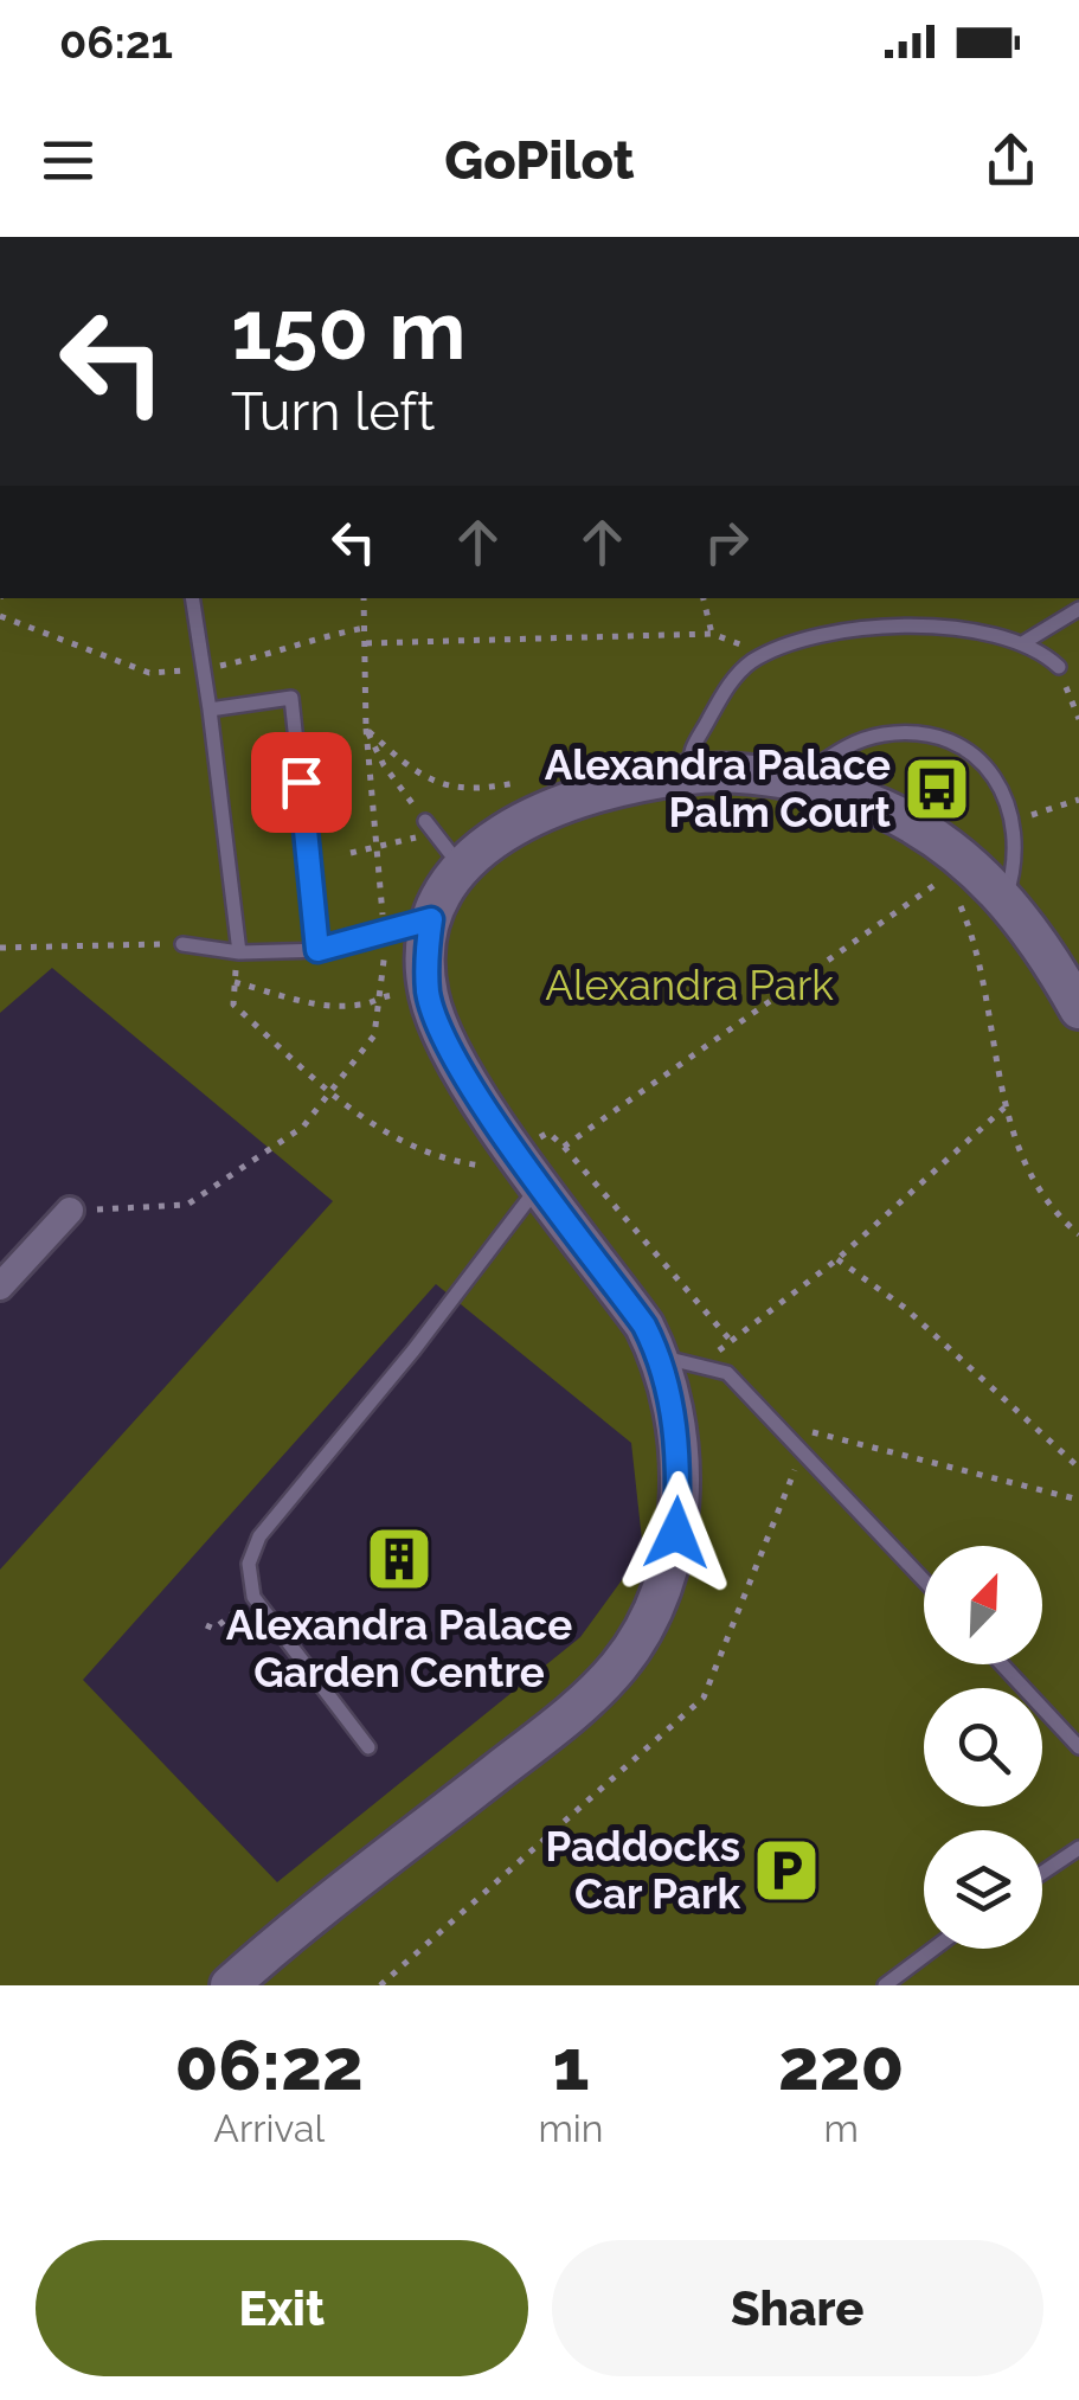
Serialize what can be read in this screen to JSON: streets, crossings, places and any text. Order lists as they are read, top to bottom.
{
  "parks": ["Alexandra Park"],
  "places": {
    "bus stop": ["Alexandra Palace Palm Court"],
    "building": ["Alexandra Palace Garden Centre"],
    "parking": ["Paddocks Car Park"]
  },
  "north": "top right",
  "page": {
    "status": "06:21",
    "header": "GoPilot",
    "turn": ["150 m", "Turn left"],
    "eta": [
      "06:22",
      "Arrival",
      "1",
      "min",
      "220",
      "m"
    ],
    "buttons": ["Exit", "Share"]
  }
}
